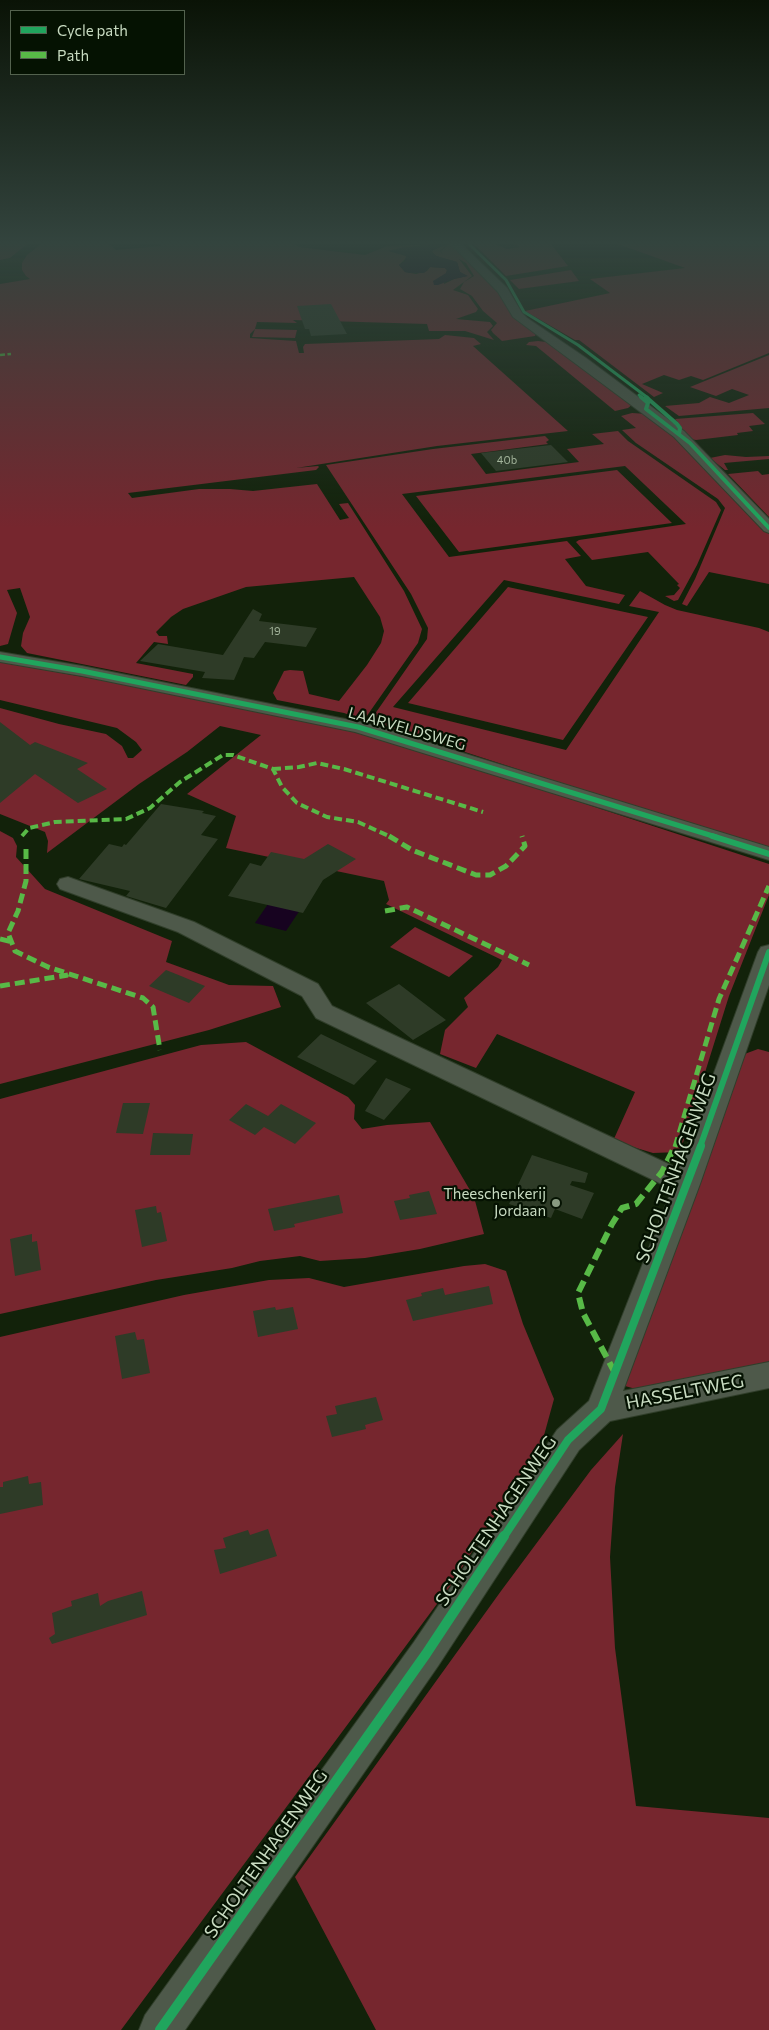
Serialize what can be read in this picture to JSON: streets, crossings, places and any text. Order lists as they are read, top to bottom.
{
  "streets": {
    "street": ["LAARVELDSWEG", "SCHOLTENHAGENWEG", "HASSELTWEG"]
  },
  "crossings": [
    ["SCHOLTENHAGENWEG", "HASSELTWEG"]
  ],
  "places": ["Theeschenkerij Jordaan"],
  "house_numbers": ["40b", "19"],
  "legend": ["Cycle path", "Path"]
}
